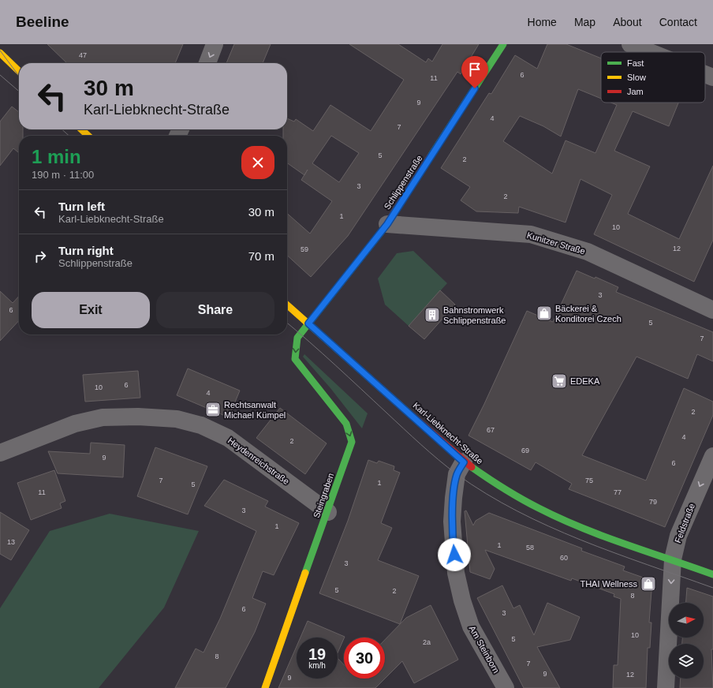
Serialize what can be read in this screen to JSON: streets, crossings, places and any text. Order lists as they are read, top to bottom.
{
  "streets": {
    "street": [
      "Schlippenstraße",
      "Kunitzer Straße",
      "Karl-Liebknecht-Straße",
      "Heydenreichstraße",
      "Steingraben",
      "Feldstraße",
      "Am Steinborn"
    ]
  },
  "crossings": [
    ["Schlippenstraße", "Kunitzer Straße"],
    ["Schlippenstraße", "Karl-Liebknecht-Straße"],
    ["Schlippenstraße", "Steingraben"],
    ["Karl-Liebknecht-Straße", "Steingraben"],
    ["Karl-Liebknecht-Straße", "Feldstraße"],
    ["Karl-Liebknecht-Straße", "Am Steinborn"],
    ["Heydenreichstraße", "Steingraben"]
  ],
  "one_way": ["Steingraben", "Feldstraße"],
  "places": {
    "shop": ["Bäckerei & Konditorei Czech", "THAI Wellness"],
    "building": ["Bahnstromwerk Schlippenstraße"],
    "supermarket": ["EDEKA"],
    "office": ["Rechtsanwalt Michael Kümpel"]
  },
  "house_numbers": [
    "47",
    "6",
    "11",
    "9",
    "4",
    "7",
    "5",
    "2",
    "3",
    "2",
    "1",
    "10",
    "12",
    "59",
    "3",
    "6",
    "5",
    "7",
    "6",
    "10",
    "4",
    "2",
    "67",
    "4",
    "2",
    "69",
    "9",
    "6",
    "7",
    "75",
    "1",
    "5",
    "11",
    "77",
    "79",
    "3",
    "1",
    "13",
    "1",
    "58",
    "60",
    "3",
    "5",
    "2",
    "8",
    "6",
    "3",
    "10",
    "5",
    "2a",
    "8",
    "7",
    "9",
    "12",
    "9"
  ],
  "legend": ["Fast", "Slow", "Jam"],
  "north": "right",
  "page": {
    "header": "Beeline",
    "nav": [
      "Home",
      "Map",
      "About",
      "Contact"
    ],
    "turn": ["30 m", "Karl-Liebknecht-Straße"],
    "heading": ["1 min", "190 m · 11:00"],
    "list": [
      {
        "name": "Turn left",
        "note": "Karl-Liebknecht-Straße",
        "value": "30 m"
      },
      {
        "name": "Turn right",
        "note": "Schlippenstraße",
        "value": "70 m"
      }
    ],
    "buttons": ["Exit", "Share"],
    "speed": "19 km/h",
    "limit": "30"
  }
}
